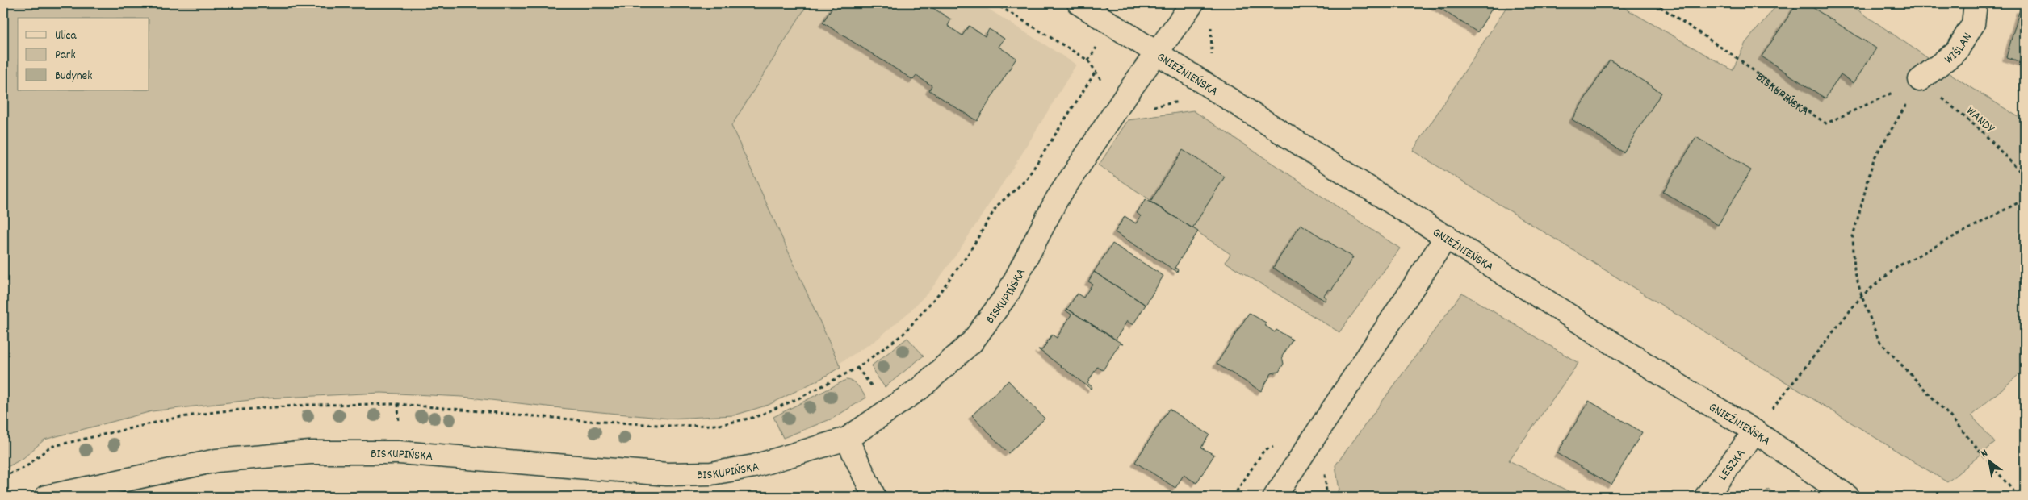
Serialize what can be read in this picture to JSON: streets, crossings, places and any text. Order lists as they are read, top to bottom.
{
  "streets": {
    "street": [
      "WIŚLAN",
      "GNIEŹNIEŃSKA",
      "BISKUPIŃSKA",
      "LESZKA"
    ],
    "path": ["WANDY"]
  },
  "crossings": [
    ["WIŚLAN", "BISKUPIŃSKA"],
    ["WIŚLAN", "WANDY"],
    ["GNIEŹNIEŃSKA", "BISKUPIŃSKA"],
    ["GNIEŹNIEŃSKA", "LESZKA"],
    ["BISKUPIŃSKA", "WANDY"]
  ],
  "legend": ["Ulica", "Park", "Budynek"],
  "north": "top left"
}
